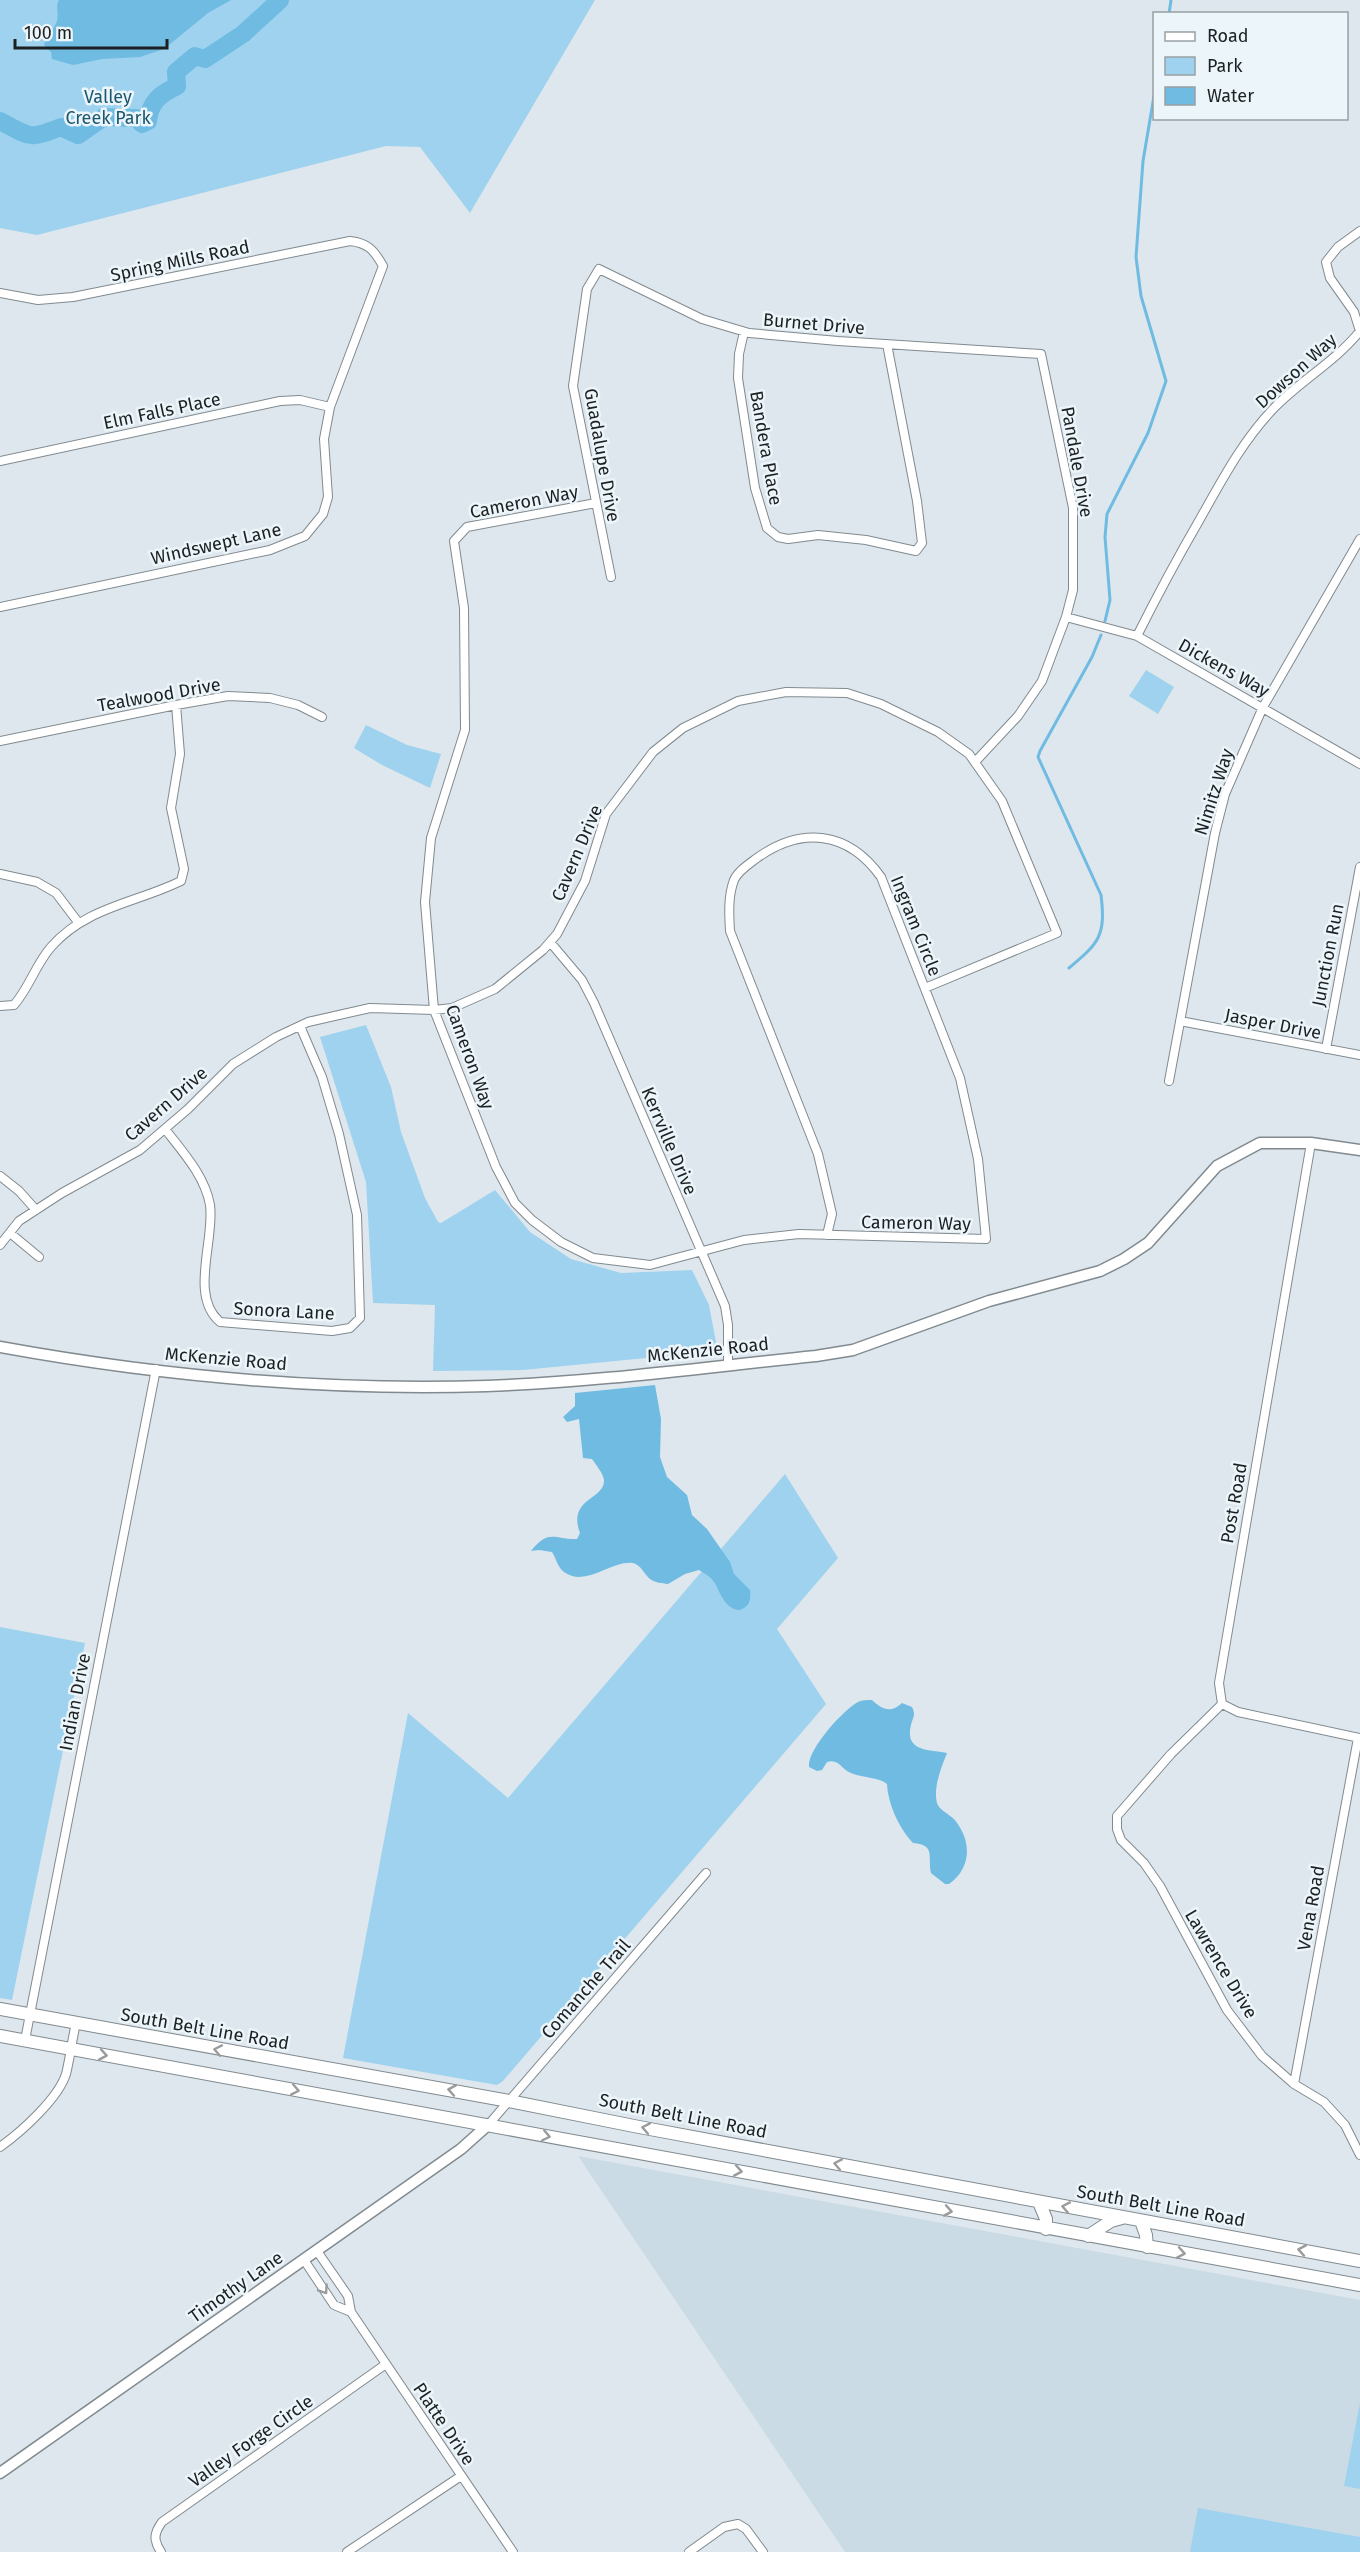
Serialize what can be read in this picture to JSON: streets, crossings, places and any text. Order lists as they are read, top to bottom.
{
  "streets": {
    "main road": ["South Belt Line Road"],
    "street": [
      "Spring Mills Road",
      "Burnet Drive",
      "Dowson Way",
      "Elm Falls Place",
      "Bandera Place",
      "Guadalupe Drive",
      "Pandale Drive",
      "Cameron Way",
      "Windswept Lane",
      "Dickens Way",
      "Tealwood Drive",
      "Nimitz Way",
      "Cavern Drive",
      "Ingram Circle",
      "Junction Run",
      "Jasper Drive",
      "Kerrville Drive",
      "Sonora Lane",
      "McKenzie Road",
      "Post Road",
      "Indian Drive",
      "Vena Road",
      "Lawrence Drive",
      "Comanche Trail",
      "Timothy Lane",
      "Platte Drive",
      "Valley Forge Circle"
    ]
  },
  "crossings": [
    ["Spring Mills Road", "Windswept Lane"],
    ["Burnet Drive", "Bandera Place"],
    ["Burnet Drive", "Guadalupe Drive"],
    ["Burnet Drive", "Pandale Drive"],
    ["Dowson Way", "Dickens Way"],
    ["Elm Falls Place", "Windswept Lane"],
    ["Guadalupe Drive", "Cameron Way"],
    ["Pandale Drive", "Dickens Way"],
    ["Pandale Drive", "Cavern Drive"],
    ["Cameron Way", "Cavern Drive"],
    ["Cameron Way", "Ingram Circle"],
    ["Cameron Way", "Kerrville Drive"],
    ["Dickens Way", "Nimitz Way"],
    ["Nimitz Way", "Jasper Drive"],
    ["Cavern Drive", "Ingram Circle"],
    ["Cavern Drive", "Kerrville Drive"],
    ["Cavern Drive", "Sonora Lane"],
    ["Junction Run", "Jasper Drive"],
    ["Kerrville Drive", "McKenzie Road"],
    ["McKenzie Road", "Post Road"],
    ["McKenzie Road", "Indian Drive"],
    ["Post Road", "Lawrence Drive"],
    ["Indian Drive", "South Belt Line Road"],
    ["Vena Road", "Lawrence Drive"],
    ["Comanche Trail", "South Belt Line Road"],
    ["Comanche Trail", "Timothy Lane"],
    ["Timothy Lane", "Platte Drive"],
    ["Platte Drive", "Valley Forge Circle"]
  ],
  "parks": ["Valley Creek Park"],
  "legend": ["Road", "Park", "Water"],
  "scale_bar": "100 m"
}
